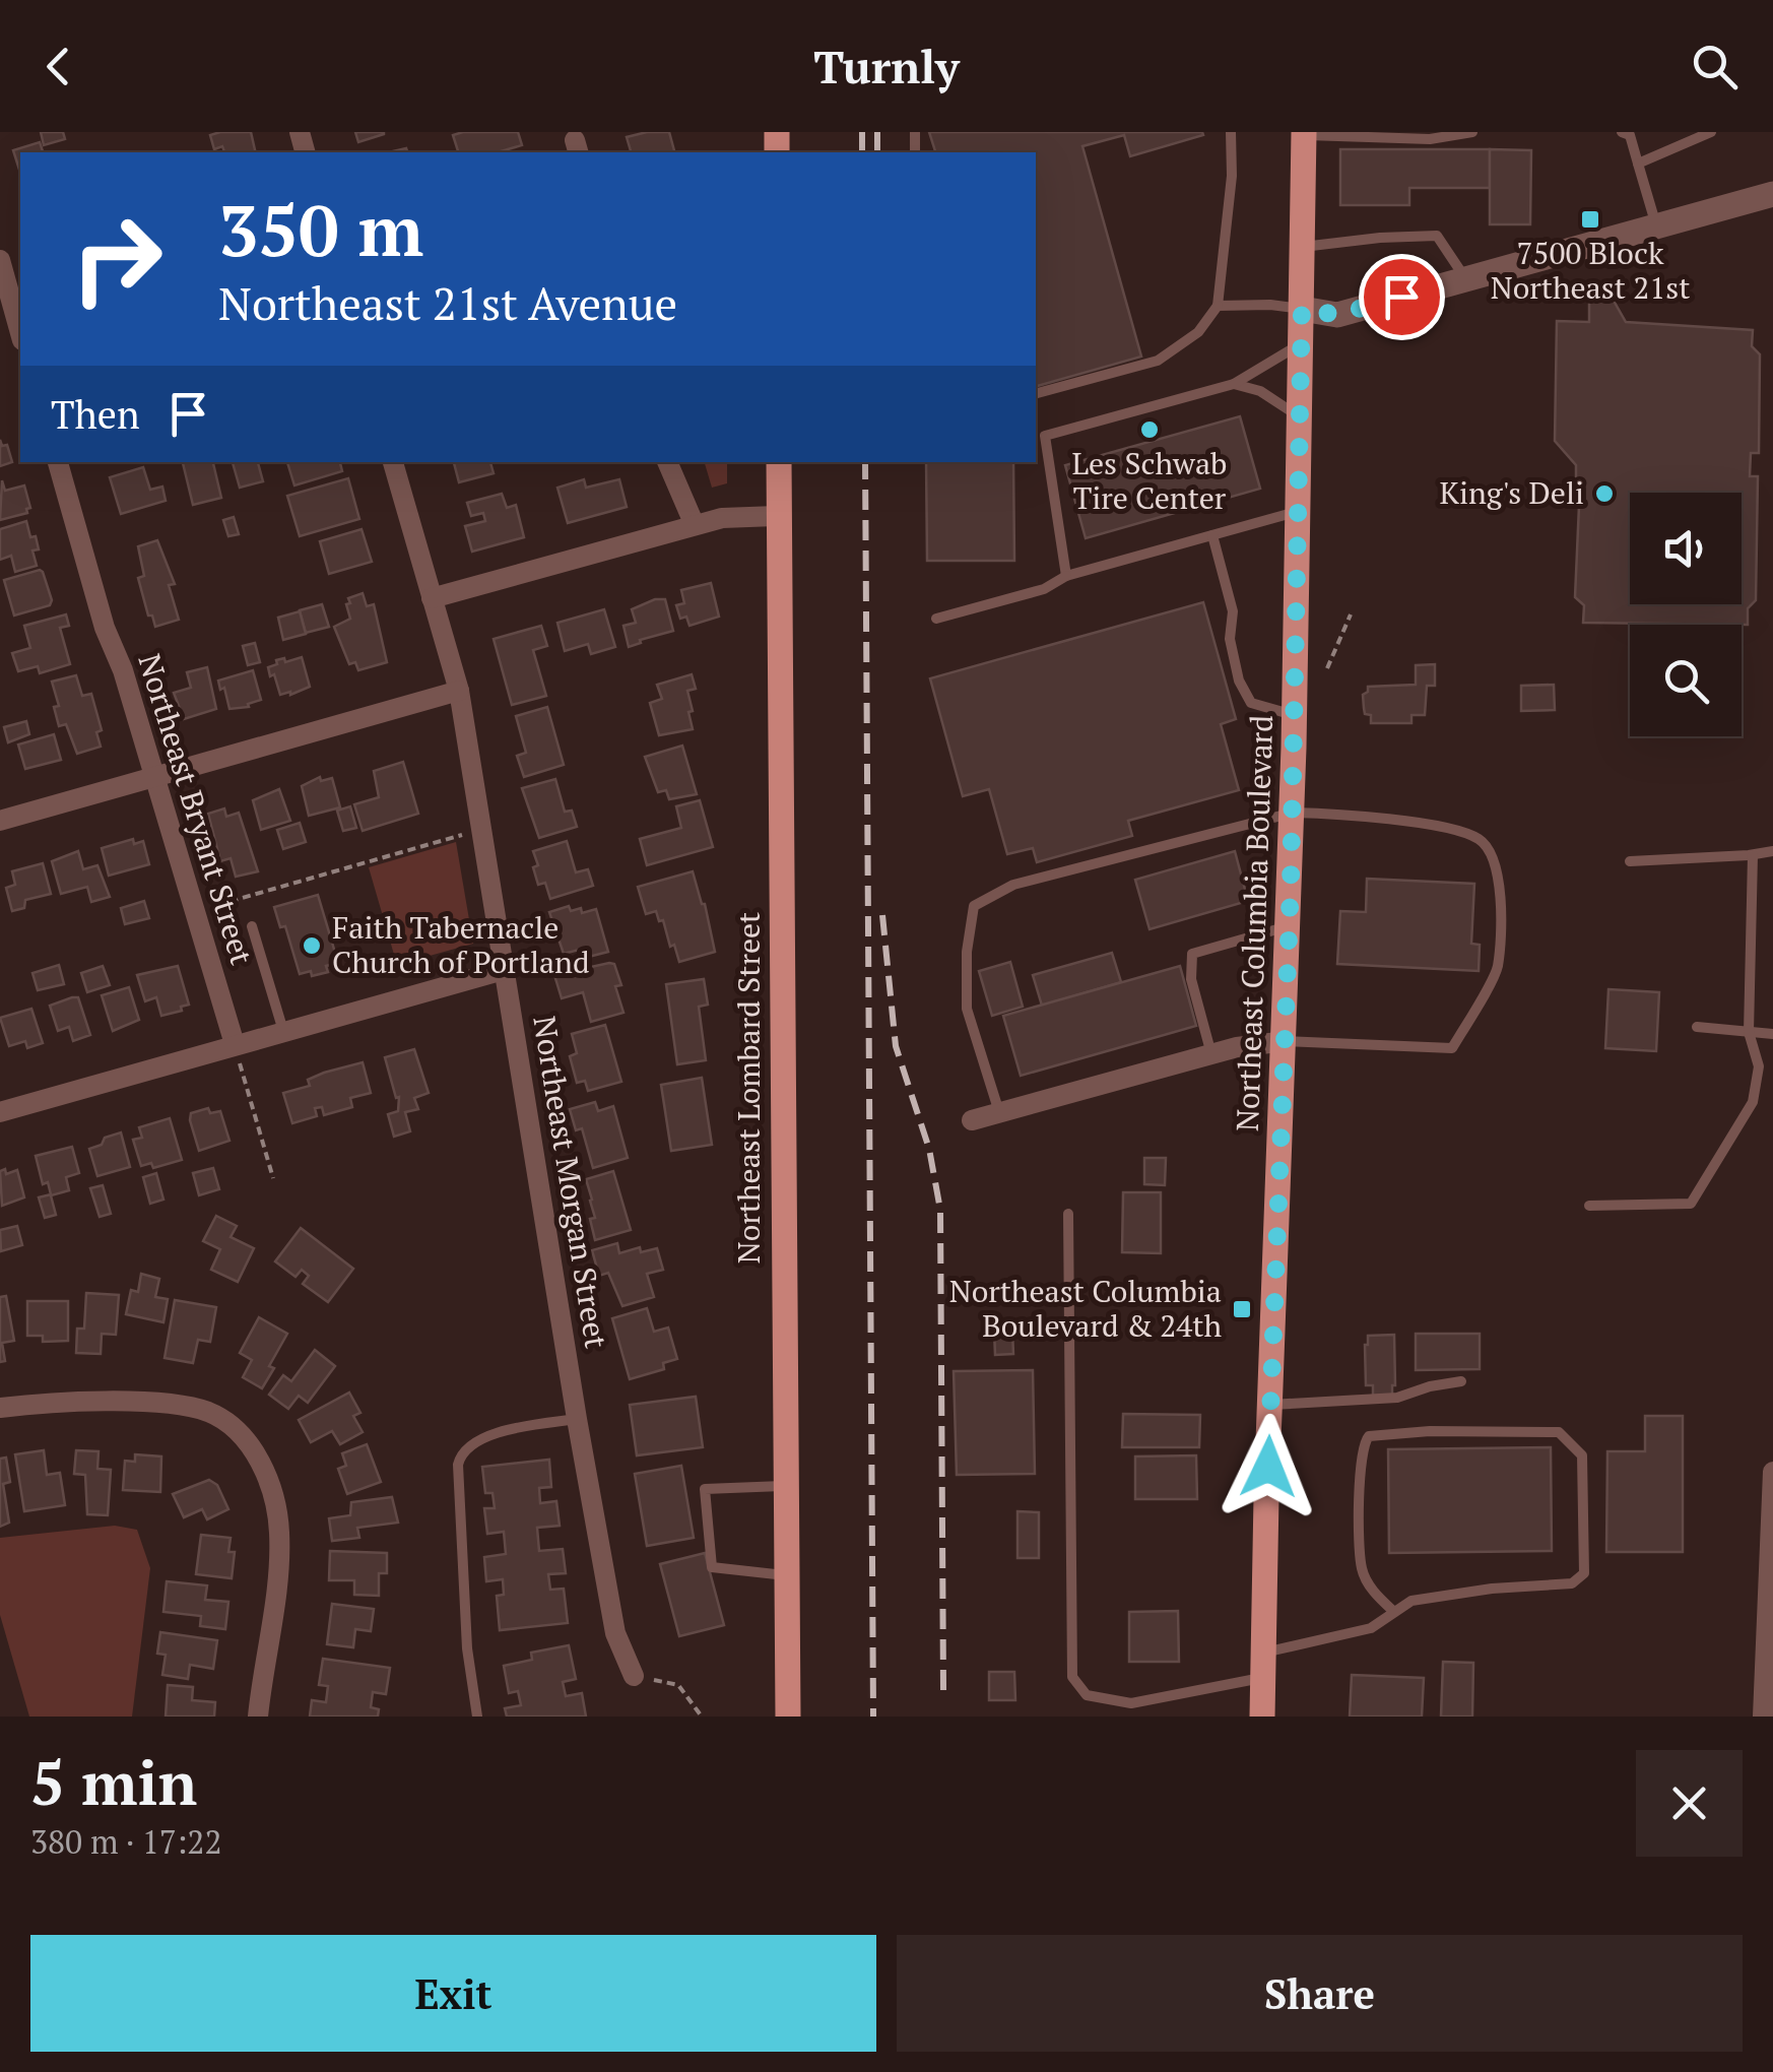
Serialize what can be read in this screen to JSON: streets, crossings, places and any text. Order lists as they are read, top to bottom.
{
  "streets": {
    "main road": ["Northeast Columbia Boulevard", "Northeast Lombard Street"],
    "street": ["Northeast Bryant Street", "Northeast Morgan Street"]
  },
  "places": {
    "transit": ["7500 Block Northeast 21st", "Northeast Columbia Boulevard & 24th"],
    "other": ["Les Schwab Tire Center", "King's Deli", "Faith Tabernacle Church of Portland"]
  },
  "page": {
    "header": "Turnly",
    "turn": ["350 m", "Northeast 21st Avenue"],
    "then": "Then",
    "heading": ["5 min", "380 m · 17:22"],
    "buttons": ["Exit", "Share"]
  }
}
